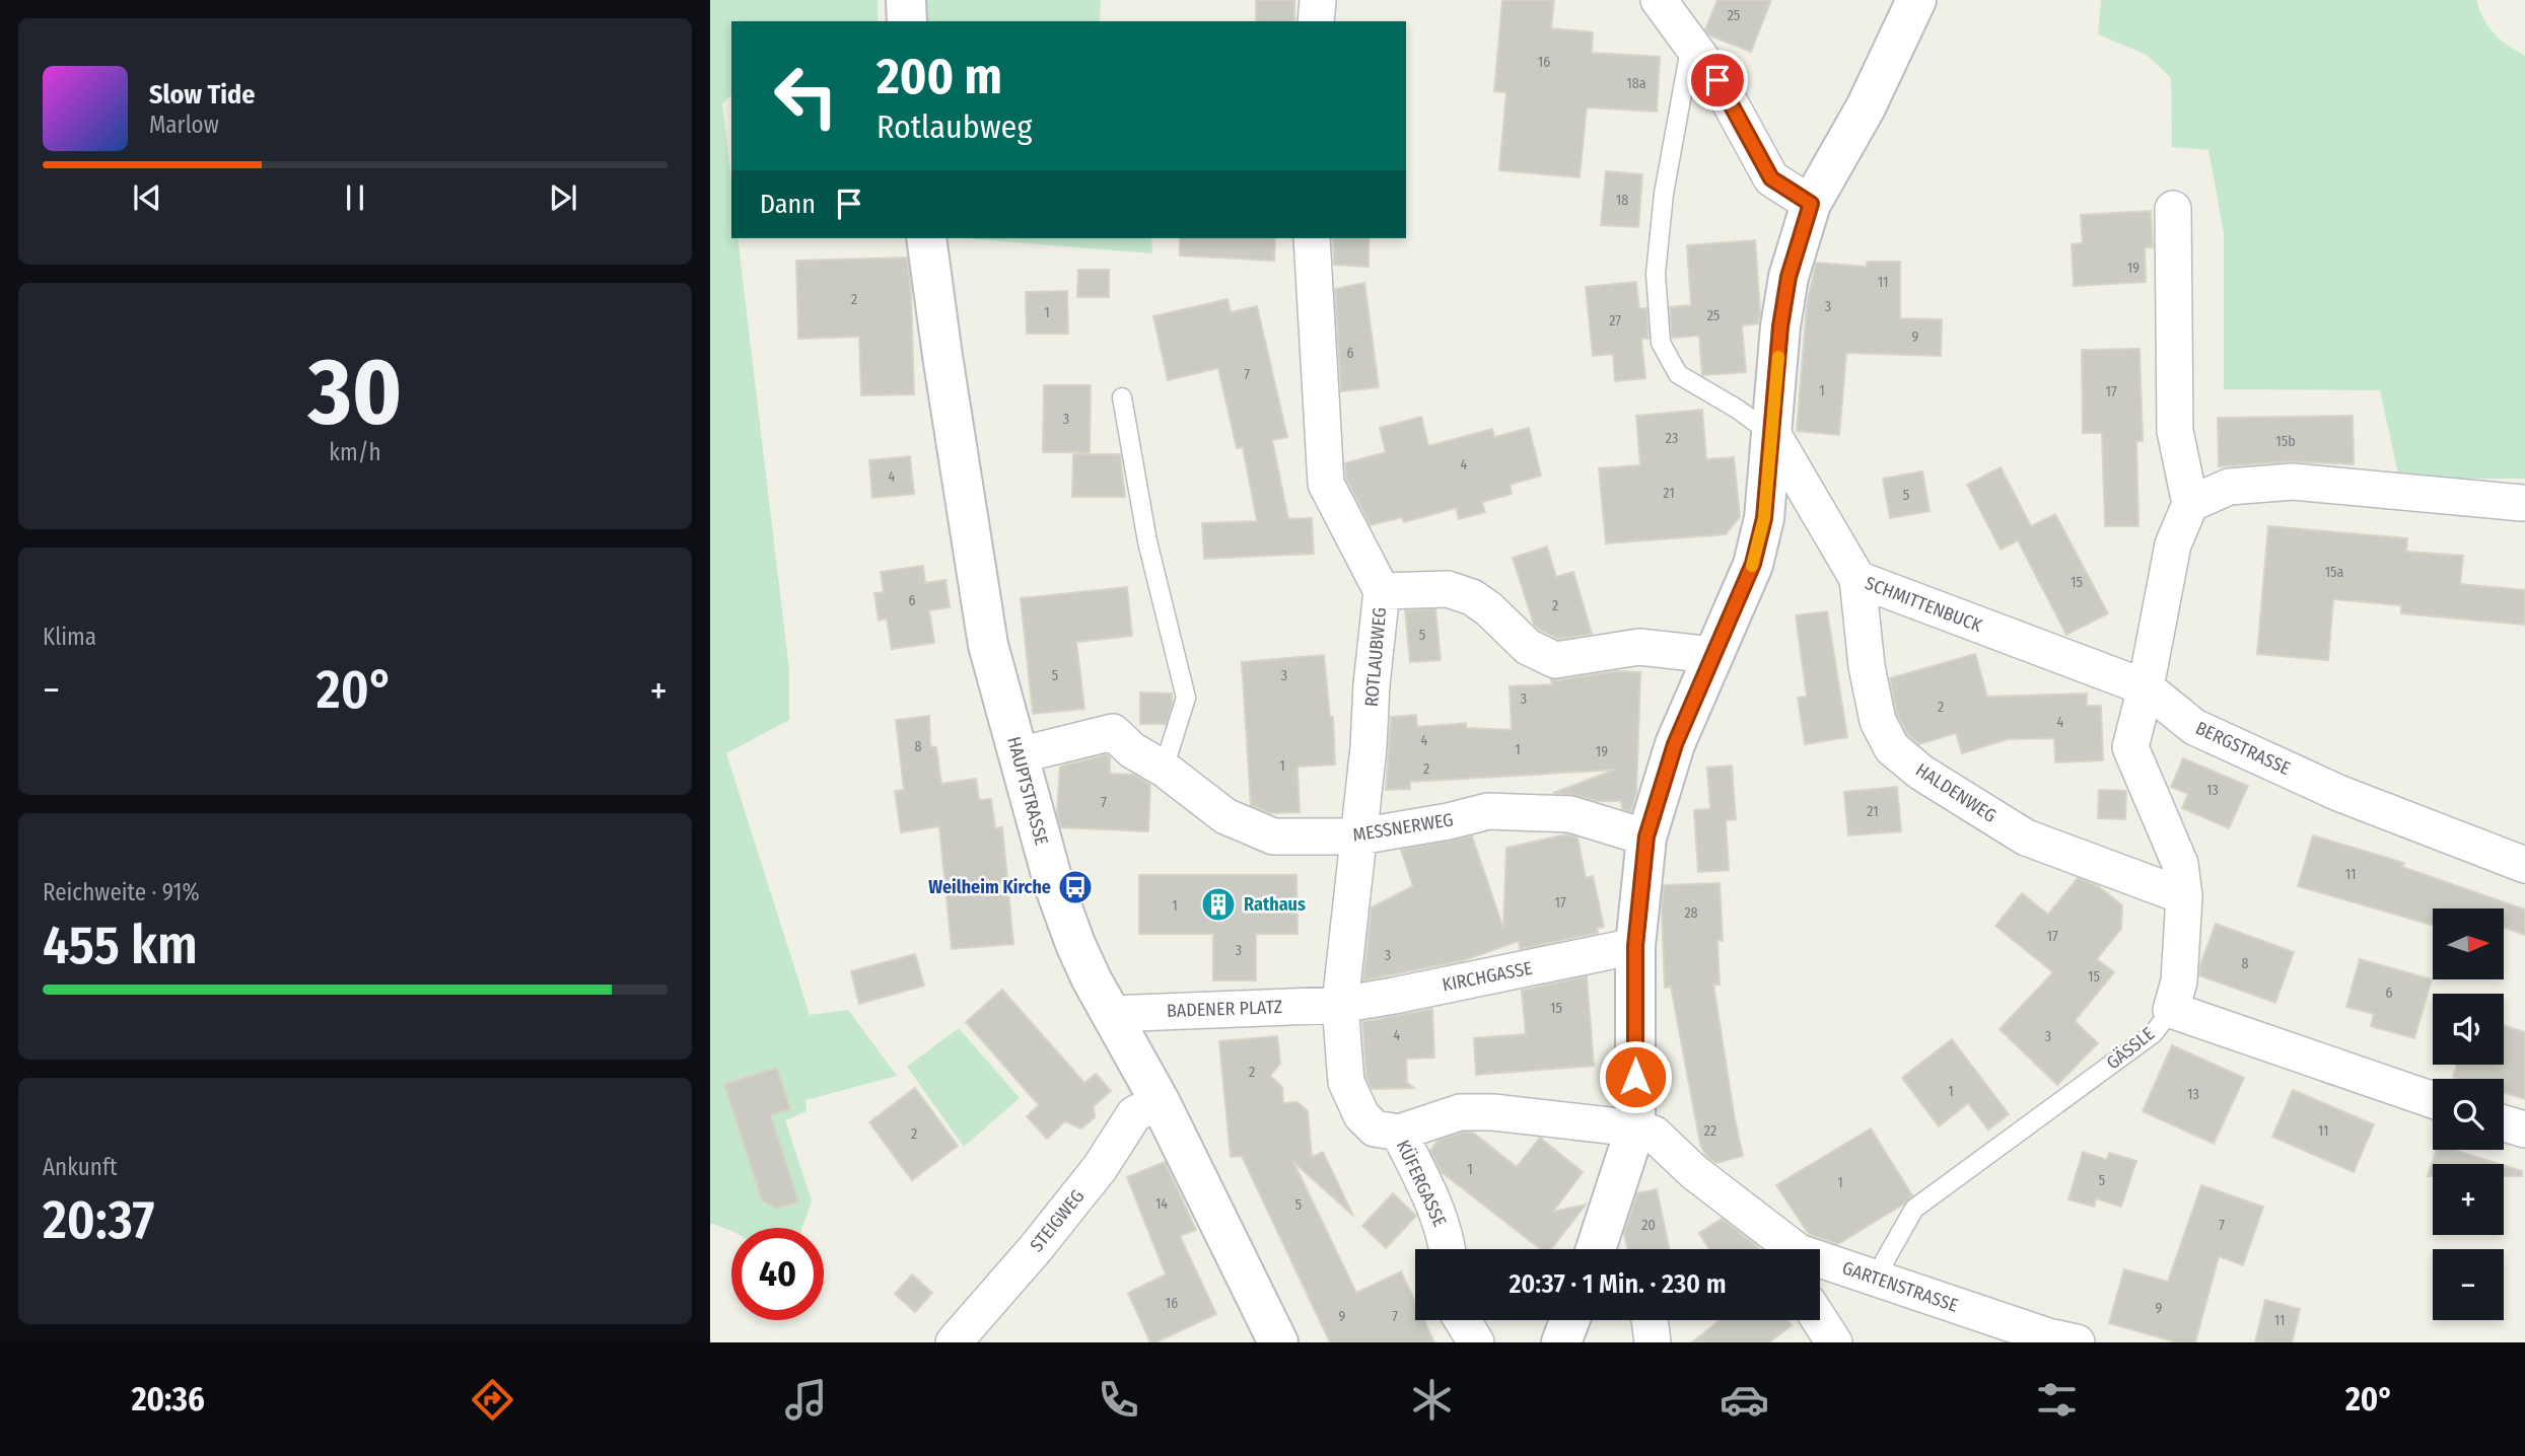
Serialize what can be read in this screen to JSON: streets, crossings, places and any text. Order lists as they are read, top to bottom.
{
  "streets": {
    "street": [
      "SCHMITTENBUCK",
      "ROTLAUBWEG",
      "BERGSTRASSE",
      "HAUPTSTRASSE",
      "HALDENWEG",
      "MESSNERWEG",
      "KIRCHGASSE",
      "BADENER PLATZ",
      "GÄSSLE",
      "KÜFERGASSE",
      "STEIGWEG",
      "GARTENSTRASSE"
    ]
  },
  "crossings": [
    ["SCHMITTENBUCK", "BERGSTRASSE"],
    ["SCHMITTENBUCK", "HALDENWEG"],
    ["SCHMITTENBUCK", "GÄSSLE"],
    ["ROTLAUBWEG", "MESSNERWEG"],
    ["ROTLAUBWEG", "KIRCHGASSE"],
    ["ROTLAUBWEG", "BADENER PLATZ"],
    ["ROTLAUBWEG", "KÜFERGASSE"],
    ["BERGSTRASSE", "GÄSSLE"],
    ["HAUPTSTRASSE", "MESSNERWEG"],
    ["HAUPTSTRASSE", "BADENER PLATZ"],
    ["HAUPTSTRASSE", "STEIGWEG"],
    ["HALDENWEG", "GÄSSLE"],
    ["KIRCHGASSE", "BADENER PLATZ"],
    ["KIRCHGASSE", "KÜFERGASSE"],
    ["BADENER PLATZ", "KÜFERGASSE"],
    ["GÄSSLE", "GARTENSTRASSE"]
  ],
  "places": {
    "bus stop": ["Weilheim Kirche"],
    "building": ["Rathaus"]
  },
  "house_numbers": [
    "25",
    "16",
    "18a",
    "18",
    "19",
    "11",
    "2",
    "3",
    "1",
    "25",
    "27",
    "9",
    "6",
    "7",
    "1",
    "17",
    "3",
    "23",
    "15b",
    "4",
    "4",
    "21",
    "5",
    "15a",
    "15",
    "6",
    "2",
    "5",
    "5",
    "3",
    "3",
    "2",
    "4",
    "4",
    "8",
    "1",
    "19",
    "1",
    "2",
    "13",
    "7",
    "21",
    "11",
    "17",
    "1",
    "28",
    "17",
    "3",
    "3",
    "8",
    "15",
    "6",
    "15",
    "4",
    "3",
    "2",
    "1",
    "13",
    "22",
    "11",
    "2",
    "1",
    "5",
    "1",
    "14",
    "5",
    "20",
    "7",
    "16",
    "9",
    "9",
    "7",
    "11"
  ],
  "north": "right",
  "page": {
    "turn": ["200 m", "Rotlaubweg"],
    "song": ["Slow Tide", "Marlow"],
    "then": "Dann",
    "tile": [
      ["30", "km/h"],
      "Klima",
      ["Reichweite · 91%", "455 km"],
      ["Ankunft", "20:37"]
    ],
    "heat": ["−", "20°", "+"],
    "map_buttons": ["+", "−"],
    "limit": "40",
    "trip": "20:37 · 1 Min. · 230 m",
    "tabs": ["20:36", "20°"]
  }
}
